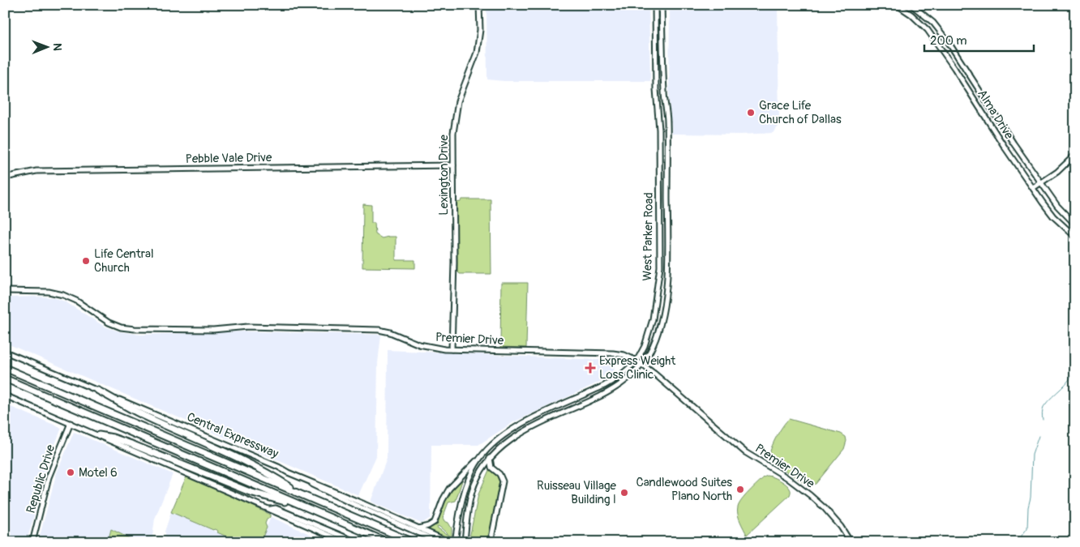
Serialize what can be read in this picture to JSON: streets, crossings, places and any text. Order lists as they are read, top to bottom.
{
  "streets": {
    "main road": [
      "Alma Drive",
      "Pebble Vale Drive",
      "Lexington Drive",
      "West Parker Road",
      "Premier Drive",
      "Central Expressway",
      "Republic Drive"
    ]
  },
  "crossings": [
    ["Pebble Vale Drive", "Lexington Drive"],
    ["Lexington Drive", "Premier Drive"],
    ["West Parker Road", "Premier Drive"]
  ],
  "places": {
    "other": [
      "Grace Life Church of Dallas",
      "Life Central Church",
      "Motel 6",
      "Candlewood Suites Plano North",
      "Ruisseau Village Building I"
    ],
    "health": ["Express Weight Loss Clinic"]
  },
  "scale_bar": "200 m",
  "north": "right"
}
